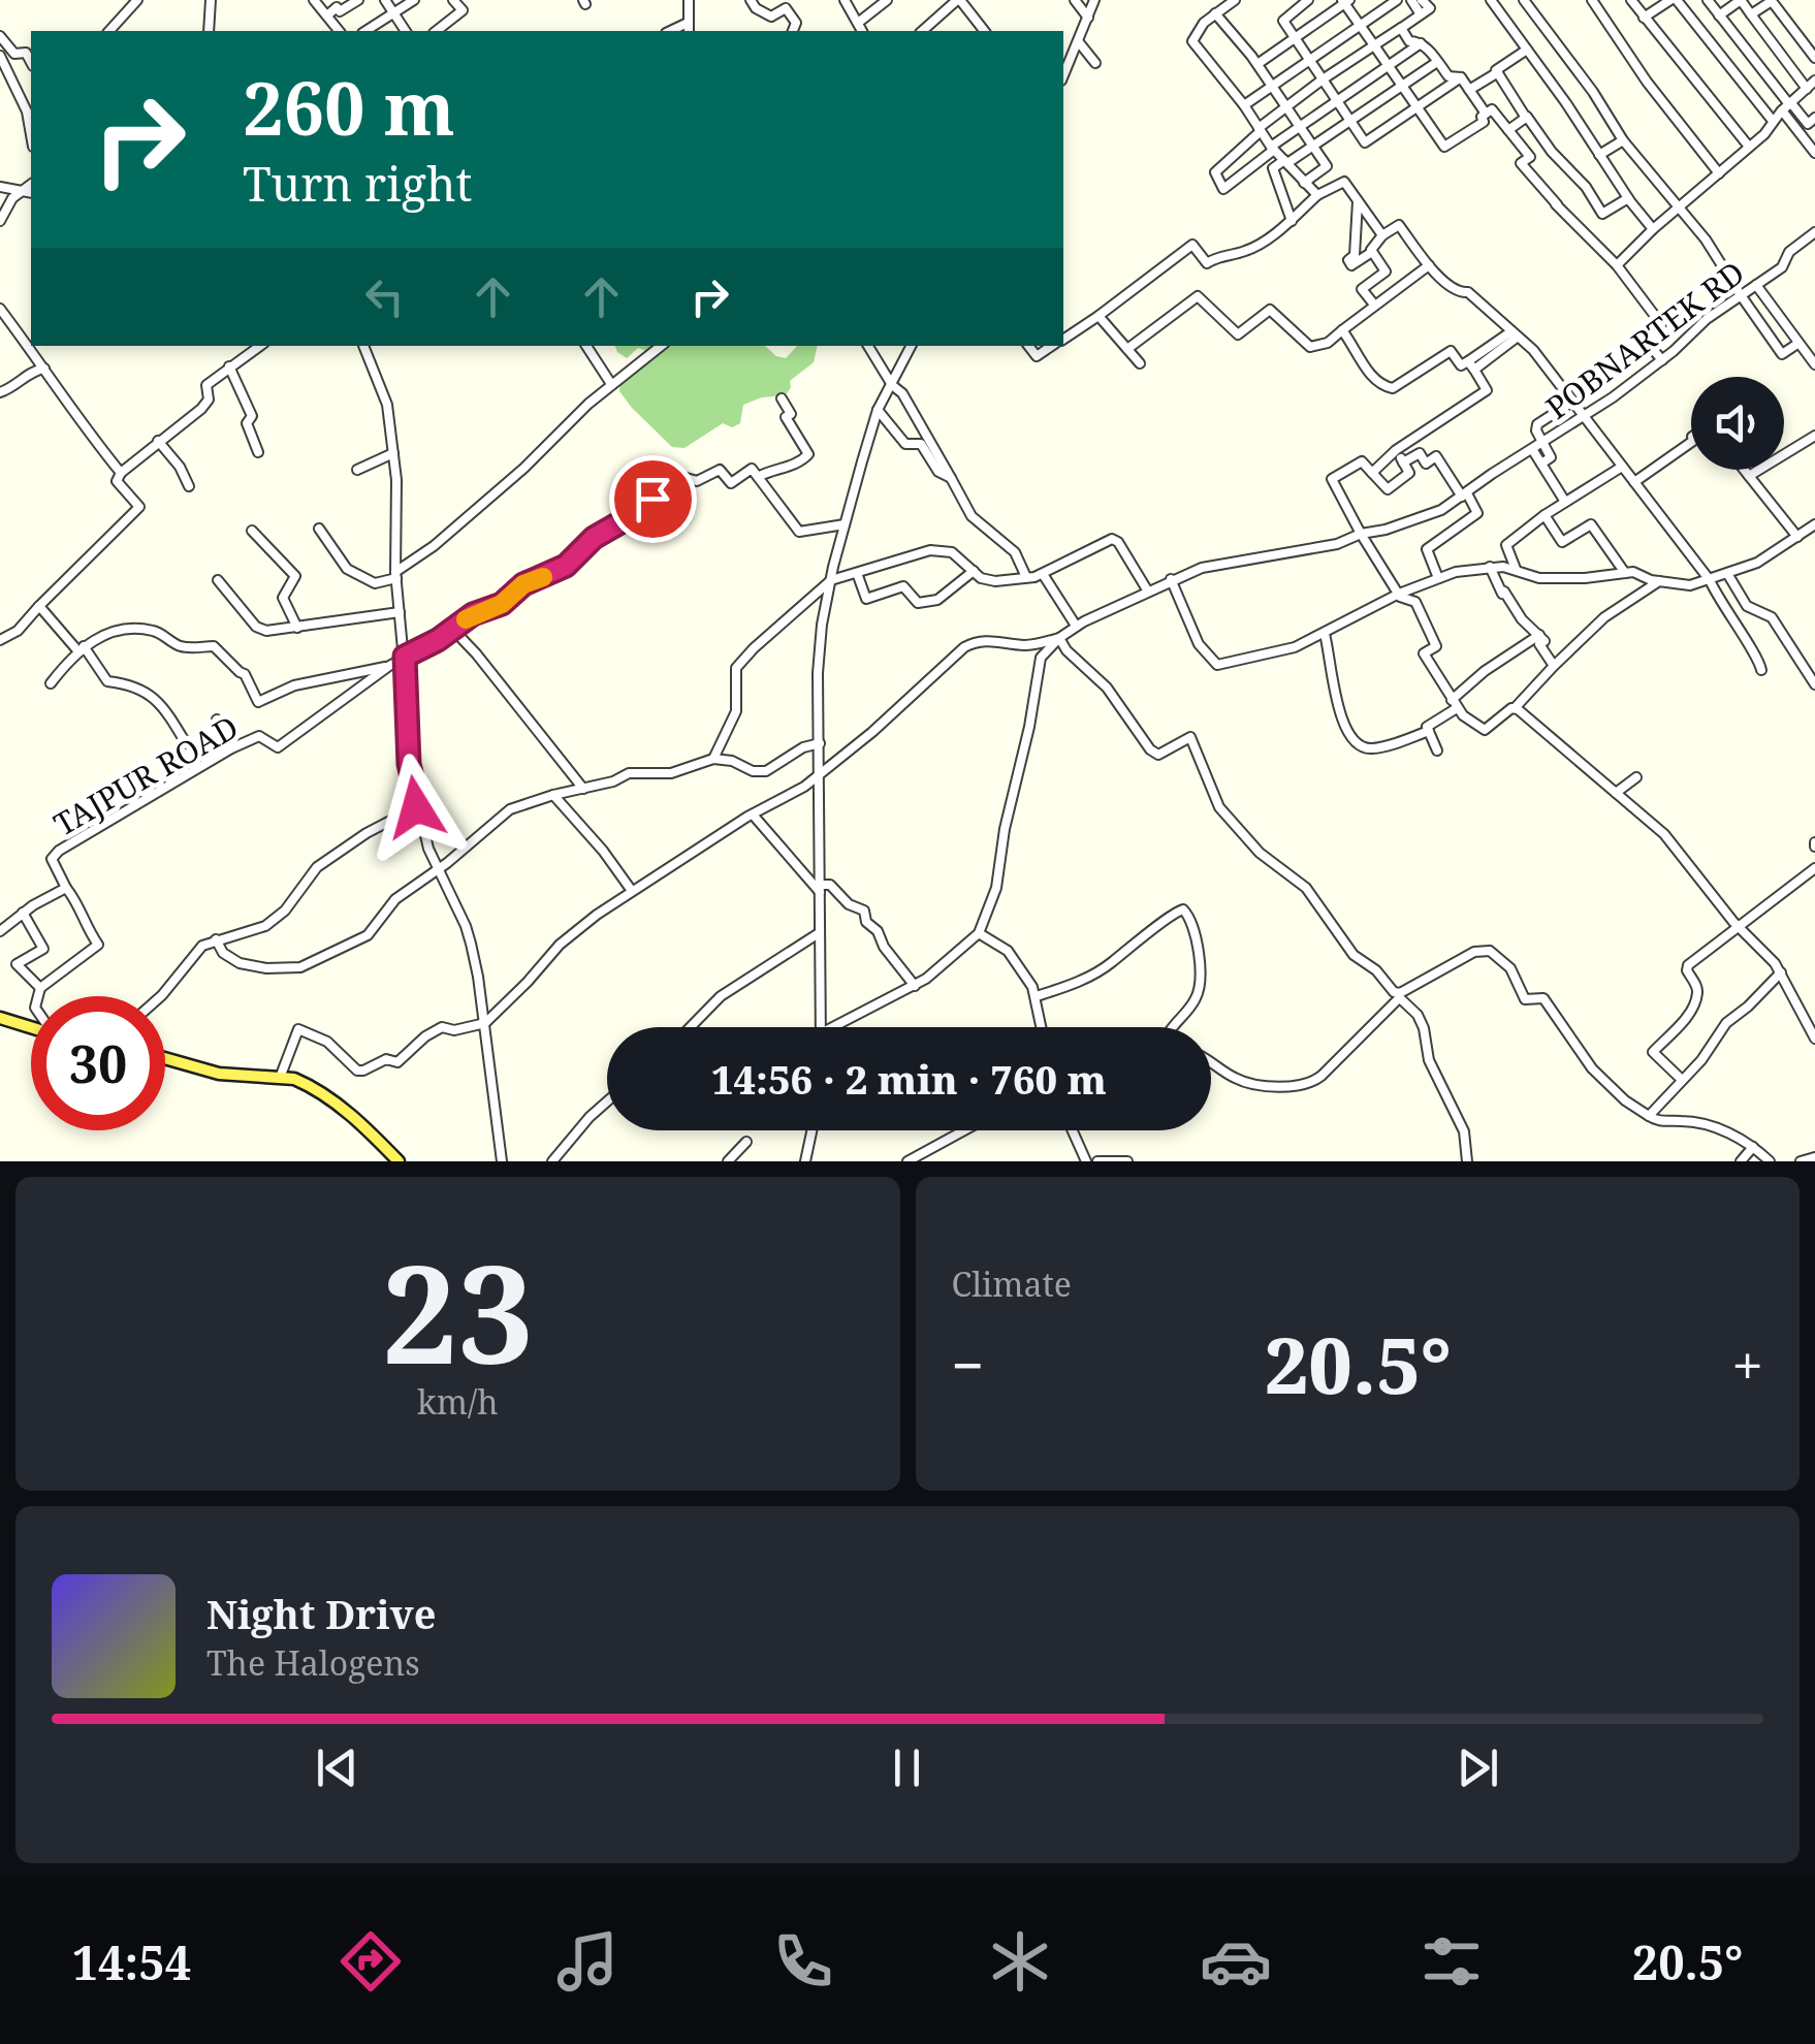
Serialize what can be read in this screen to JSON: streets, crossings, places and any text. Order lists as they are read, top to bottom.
{
  "streets": {
    "street": ["POBNARTEK RD", "TAJPUR ROAD"]
  },
  "page": {
    "turn": ["260 m", "Turn right"],
    "limit": "30",
    "trip": "14:56 · 2 min · 760 m",
    "tile": [
      ["23", "km/h"],
      "Climate"
    ],
    "heat": ["−", "20.5°", "+"],
    "song": ["Night Drive", "The Halogens"],
    "tabs": ["14:54", "20.5°"]
  }
}
